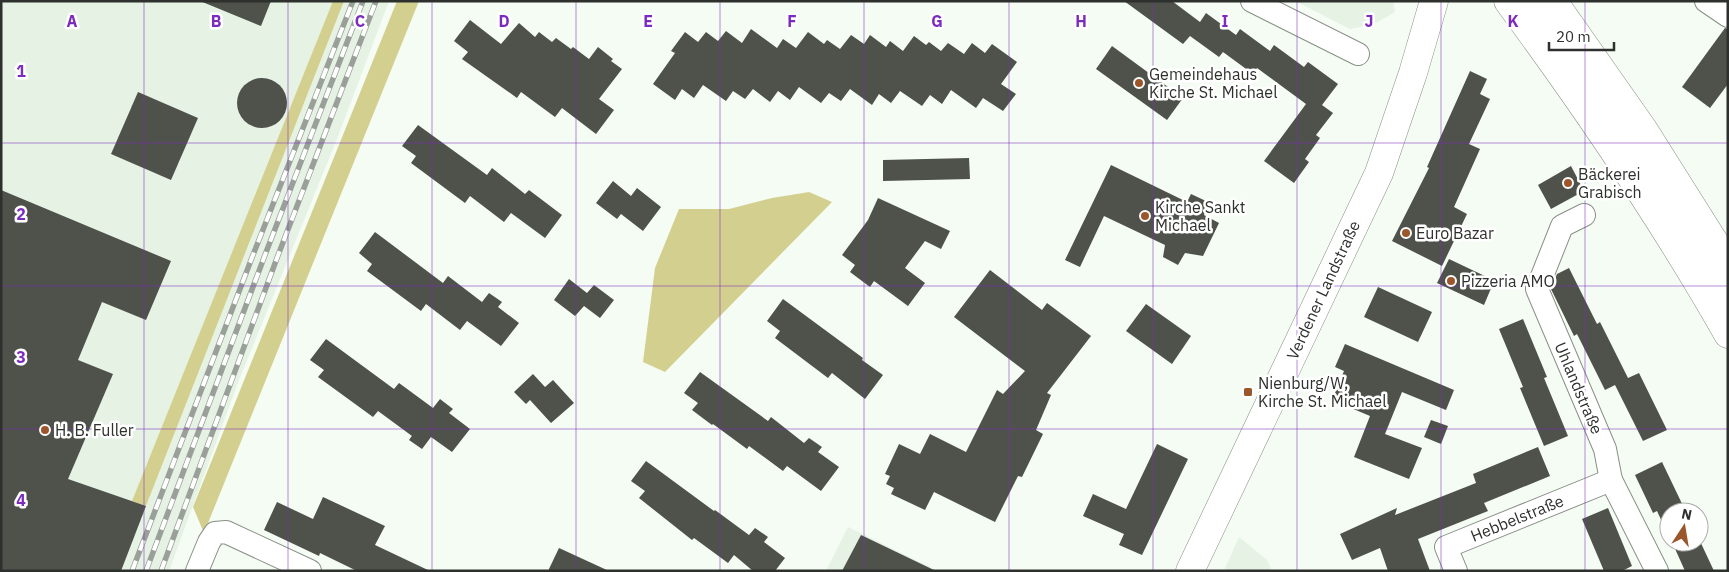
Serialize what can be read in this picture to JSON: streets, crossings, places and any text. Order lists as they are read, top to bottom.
{
  "streets": {
    "main road": ["Verdener Landstraße"],
    "street": ["Uhlandstraße", "Hebbelstraße"]
  },
  "crossings": [
    ["Uhlandstraße", "Hebbelstraße"]
  ],
  "places": {
    "other": [
      "Gemeindehaus Kirche St. Michael",
      "Bäckerei Grabisch",
      "Kirche Sankt Michael",
      "Euro Bazar",
      "Pizzeria AMO",
      "H. B. Fuller"
    ],
    "transit": ["Nienburg/W, Kirche St. Michael"]
  },
  "scale_bar": "20 m",
  "north": "top",
  "grid": {
    "columns": [
      "A",
      "B",
      "C",
      "D",
      "E",
      "F",
      "G",
      "H",
      "I",
      "J",
      "K"
    ],
    "rows": [
      "1",
      "2",
      "3",
      "4"
    ]
  }
}
